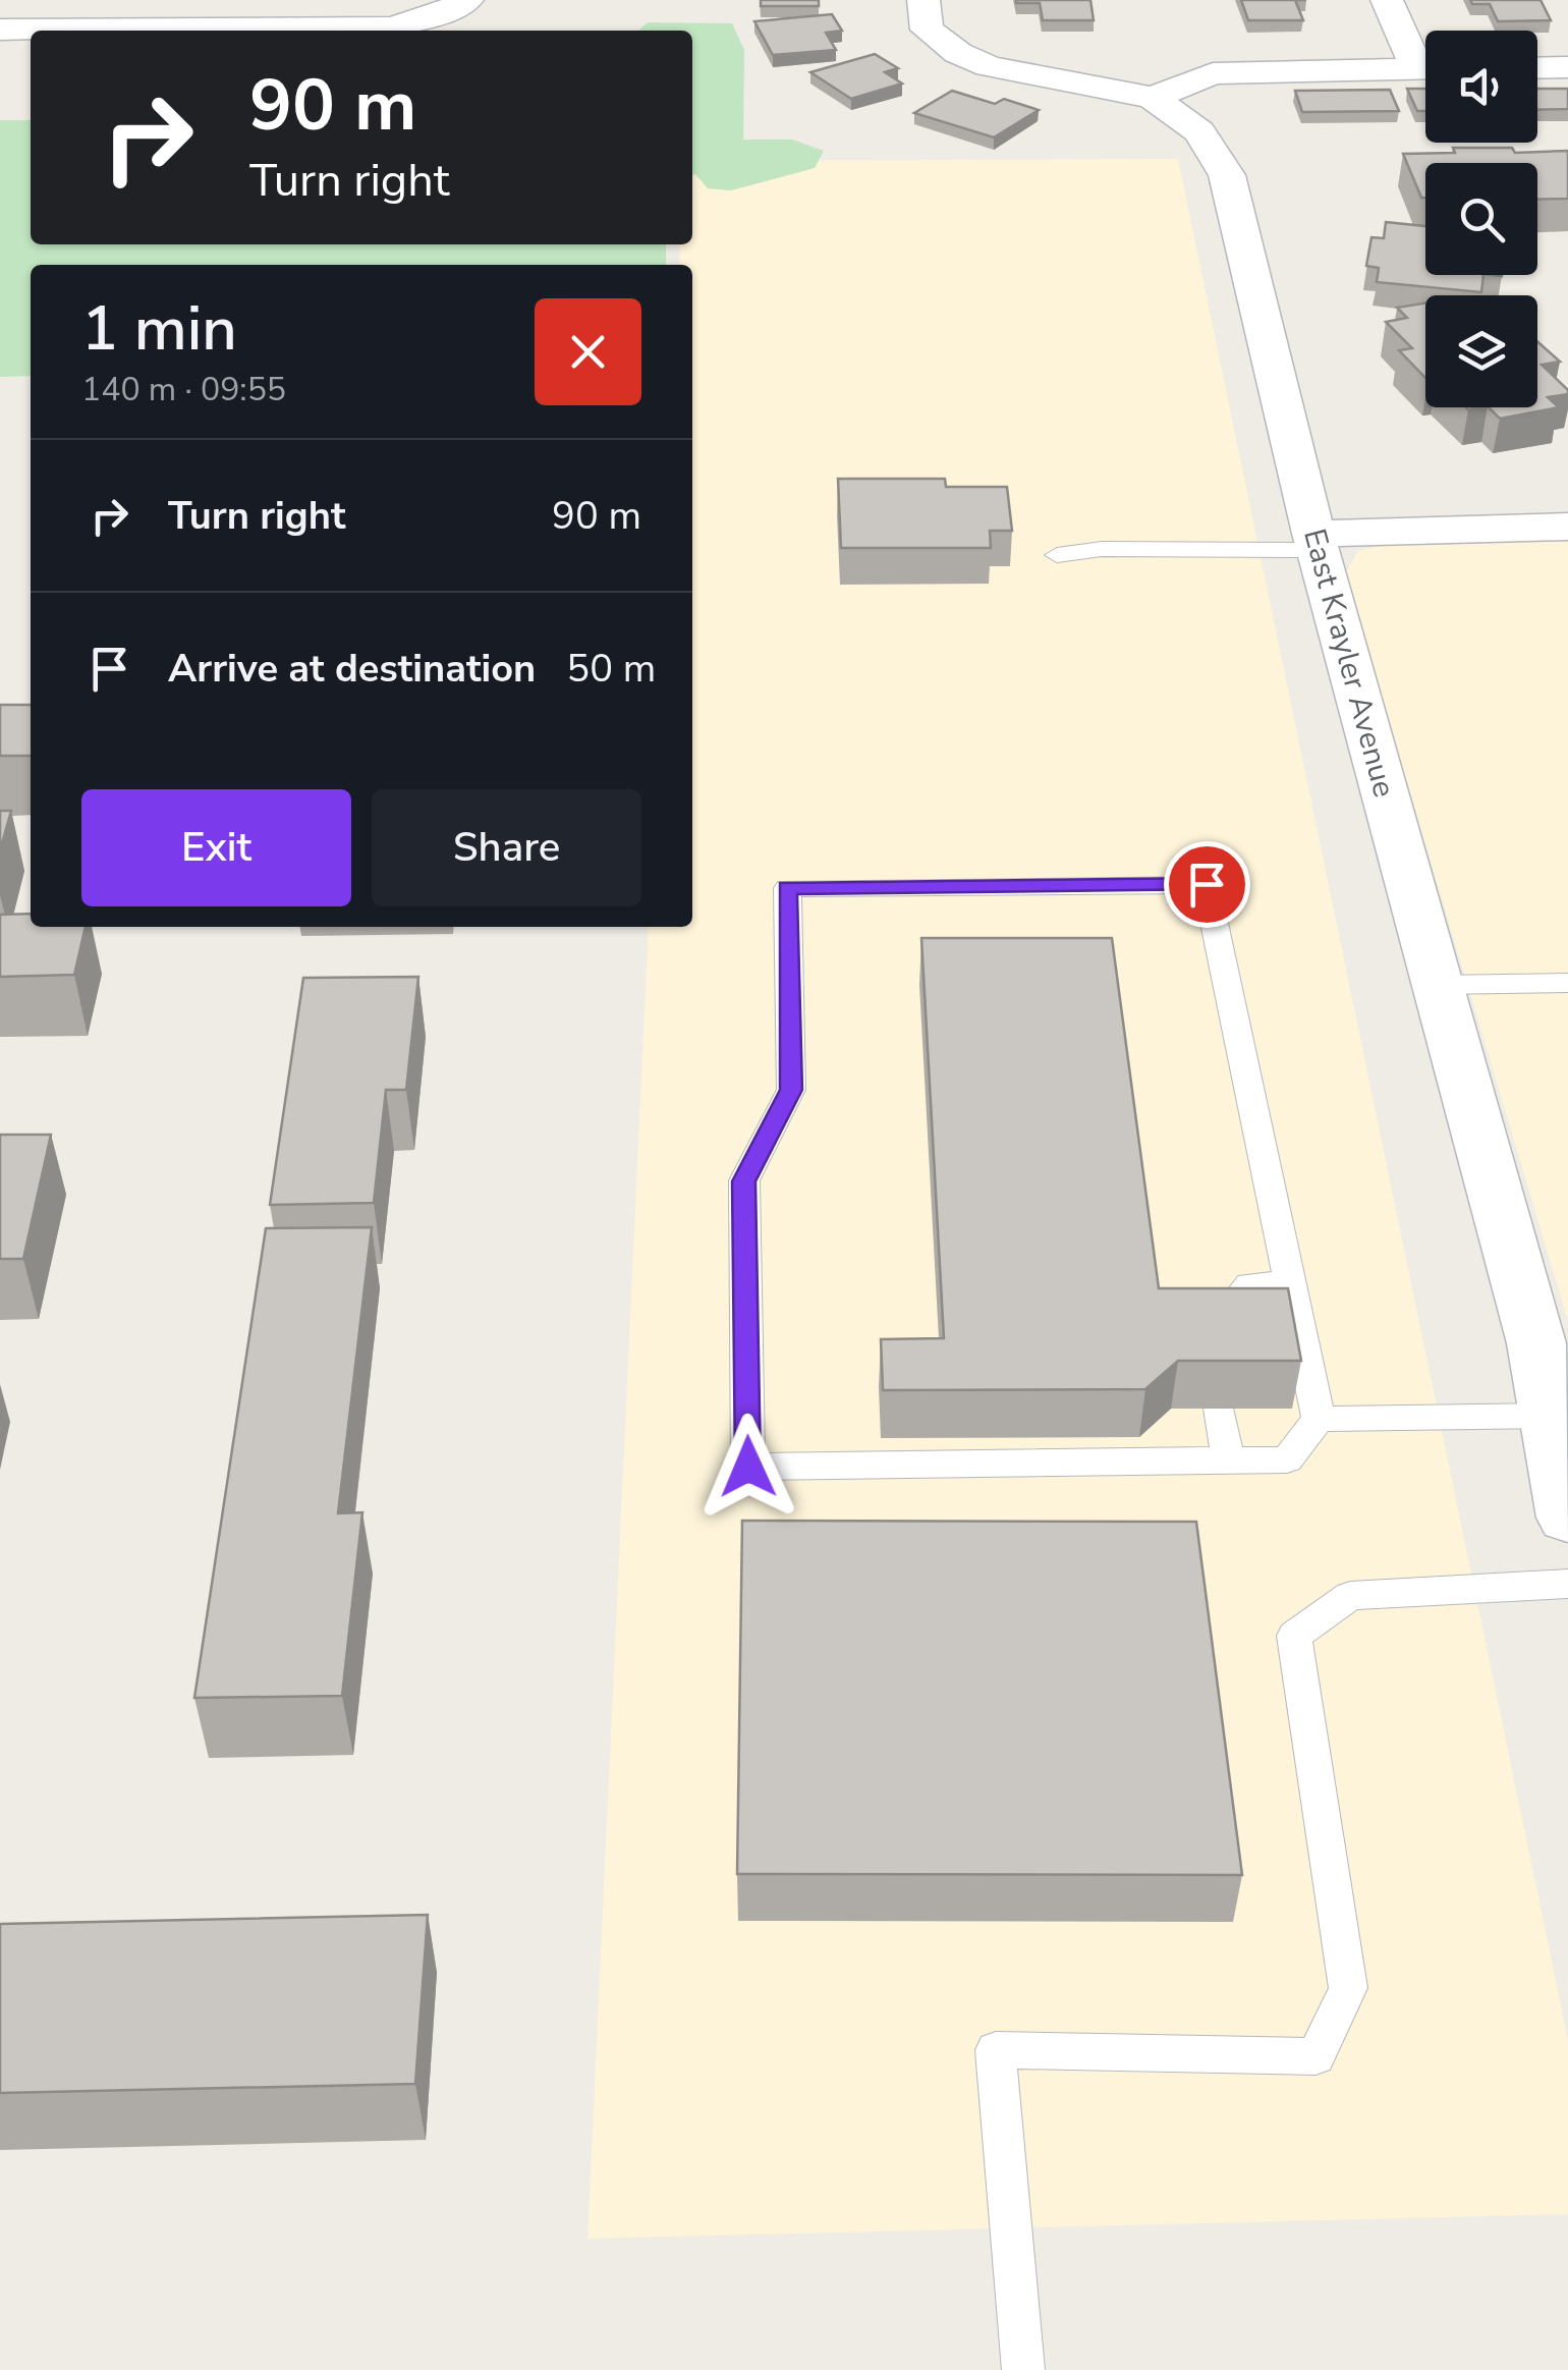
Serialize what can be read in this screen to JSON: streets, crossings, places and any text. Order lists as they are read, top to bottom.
{
  "streets": {
    "street": ["East Krayler Avenue"]
  },
  "page": {
    "turn": ["90 m", "Turn right"],
    "heading": ["1 min", "140 m · 09:55"],
    "list": [
      {
        "name": "Turn right",
        "value": "90 m"
      },
      {
        "name": "Arrive at destination",
        "value": "50 m"
      }
    ],
    "buttons": ["Exit", "Share"]
  }
}
